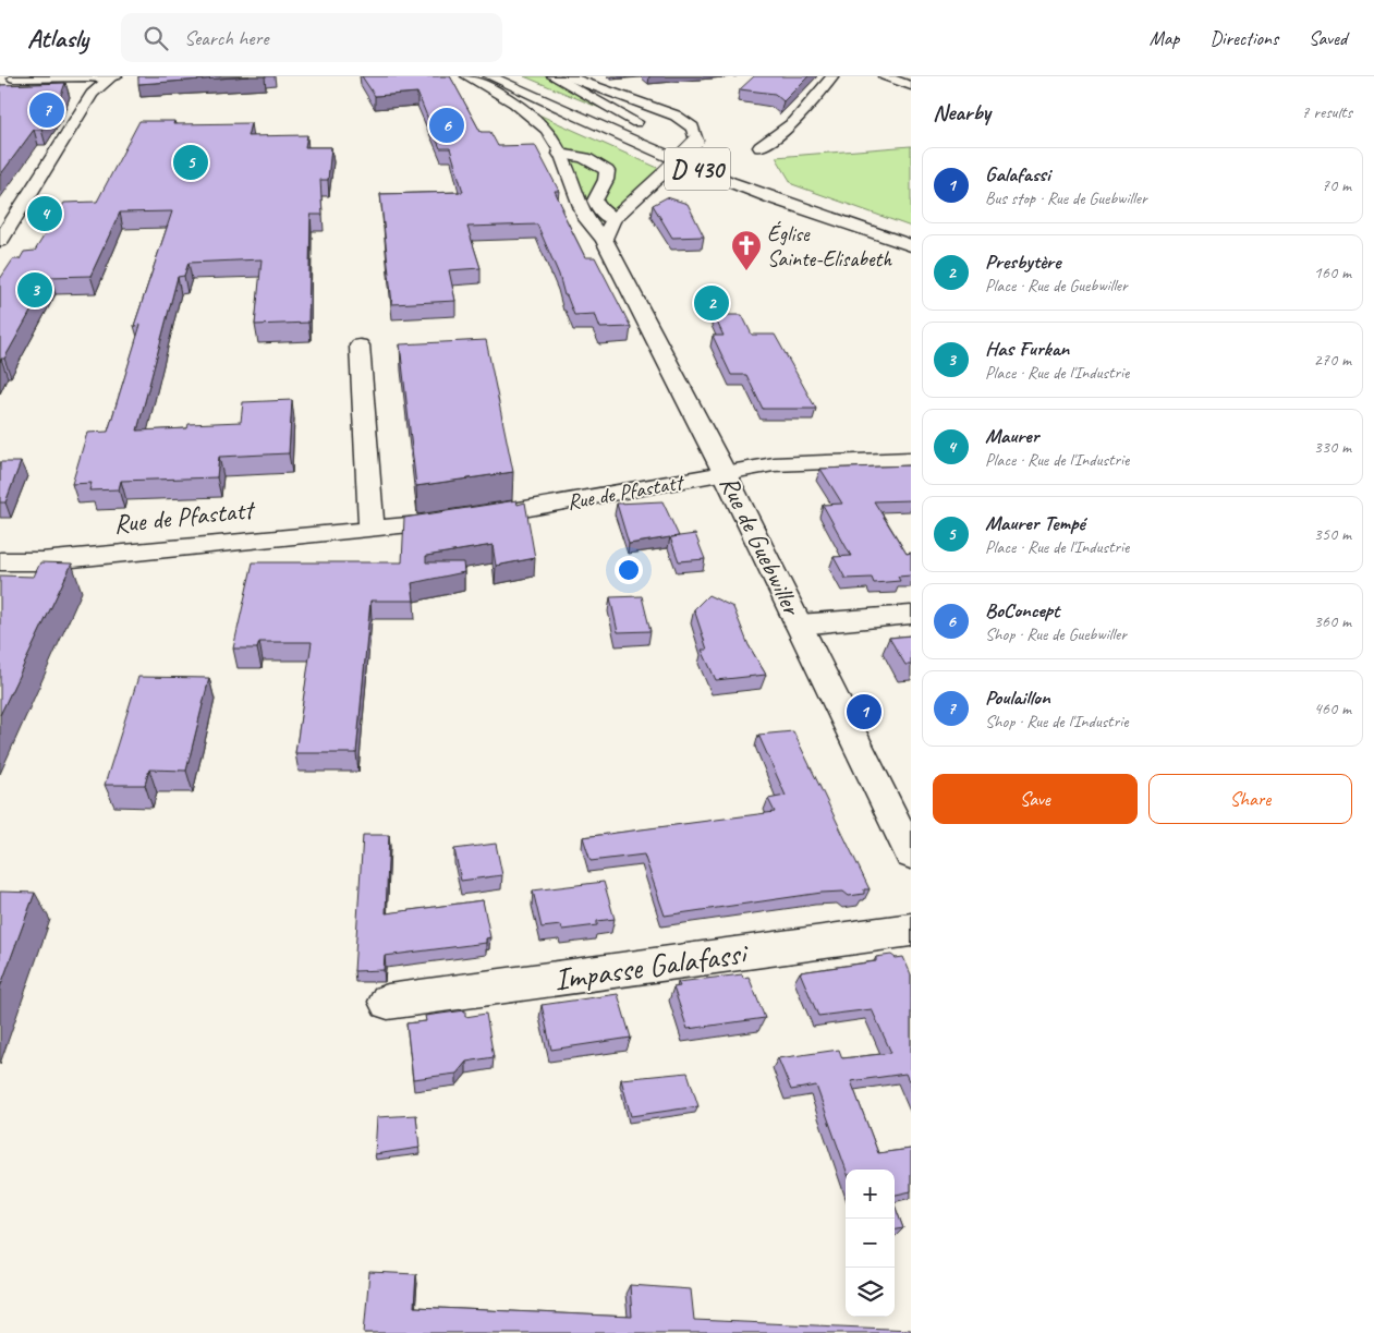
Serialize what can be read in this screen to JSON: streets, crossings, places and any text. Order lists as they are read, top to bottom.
{
  "streets": {
    "main road": [
      "D 430",
      "Rue de Pfastatt",
      "Rue de Guebwiller",
      "Impasse Galafassi"
    ]
  },
  "crossings": [
    ["D 430", "Rue de Guebwiller"],
    ["Rue de Pfastatt", "Rue de Guebwiller"]
  ],
  "places": {
    "church": ["Église Sainte-Elisabeth"]
  },
  "page": {
    "header": "Atlasly",
    "search": "Search here",
    "nav": ["Map", "Directions", "Saved"],
    "heading": ["Nearby", "7 results"],
    "pins": [
      "7",
      "6",
      "5",
      "4",
      "3",
      "2",
      "1"
    ],
    "list": [
      {
        "mark": "1",
        "name": "Galafassi",
        "note": "Bus stop · Rue de Guebwiller",
        "value": "70 m"
      },
      {
        "mark": "2",
        "name": "Presbytère",
        "note": "Place · Rue de Guebwiller",
        "value": "160 m"
      },
      {
        "mark": "3",
        "name": "Has Furkan",
        "note": "Place · Rue de l'Industrie",
        "value": "270 m"
      },
      {
        "mark": "4",
        "name": "Maurer",
        "note": "Place · Rue de l'Industrie",
        "value": "330 m"
      },
      {
        "mark": "5",
        "name": "Maurer Tempé",
        "note": "Place · Rue de l'Industrie",
        "value": "350 m"
      },
      {
        "mark": "6",
        "name": "BoConcept",
        "note": "Shop · Rue de Guebwiller",
        "value": "360 m"
      },
      {
        "mark": "7",
        "name": "Poulaillon",
        "note": "Shop · Rue de l'Industrie",
        "value": "460 m"
      }
    ],
    "buttons": ["Save", "Share"],
    "map_buttons": ["+", "−"]
  }
}
